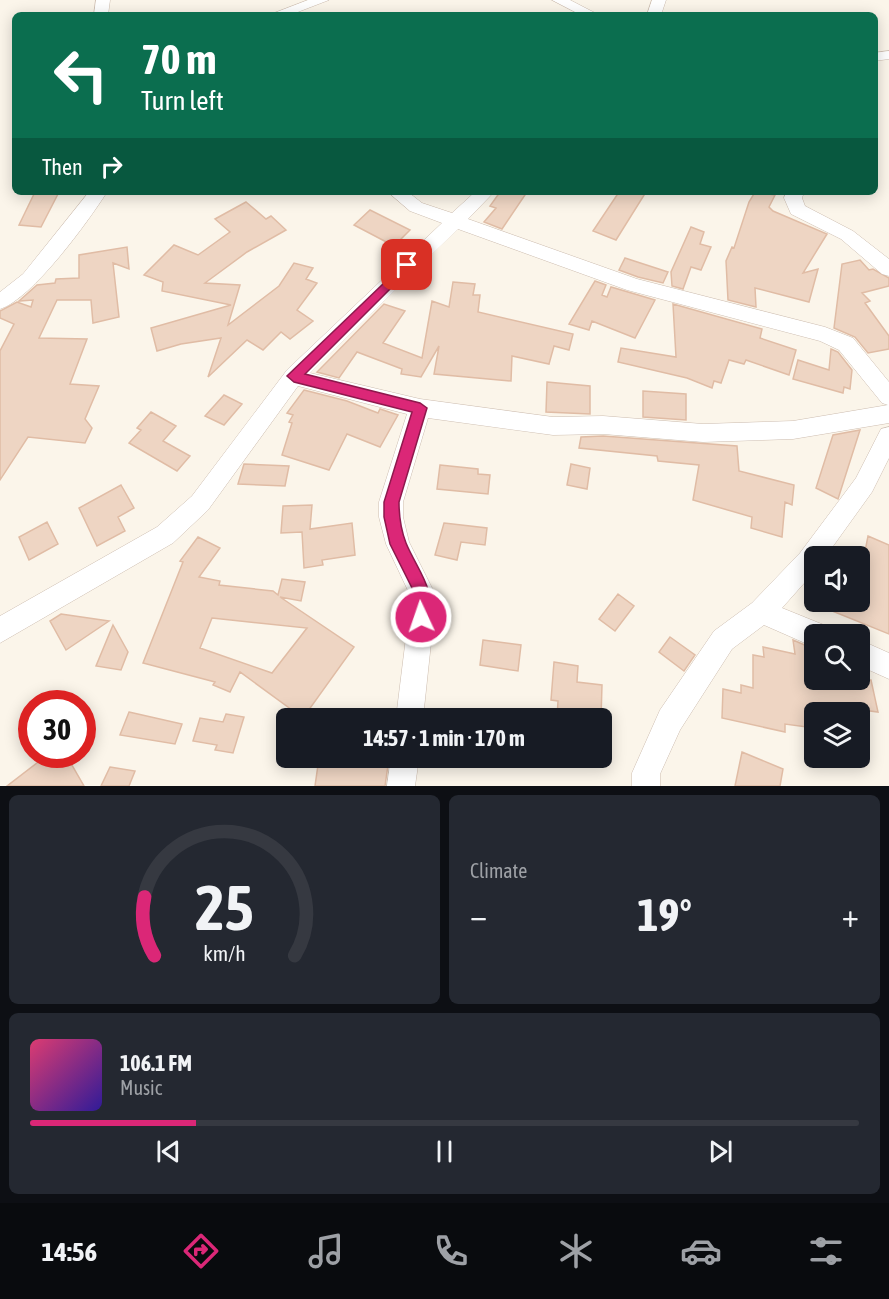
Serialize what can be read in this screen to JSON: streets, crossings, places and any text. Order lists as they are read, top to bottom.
{
  "page": {
    "turn": ["70 m", "Turn left"],
    "then": "Then",
    "limit": "30",
    "trip": "14:57 · 1 min · 170 m",
    "tile": "Climate",
    "heat": ["−", "19°", "+"],
    "song": ["106.1 FM", "Music"],
    "tabs": "14:56",
    "gauge": ["25", "km/h"]
  }
}
